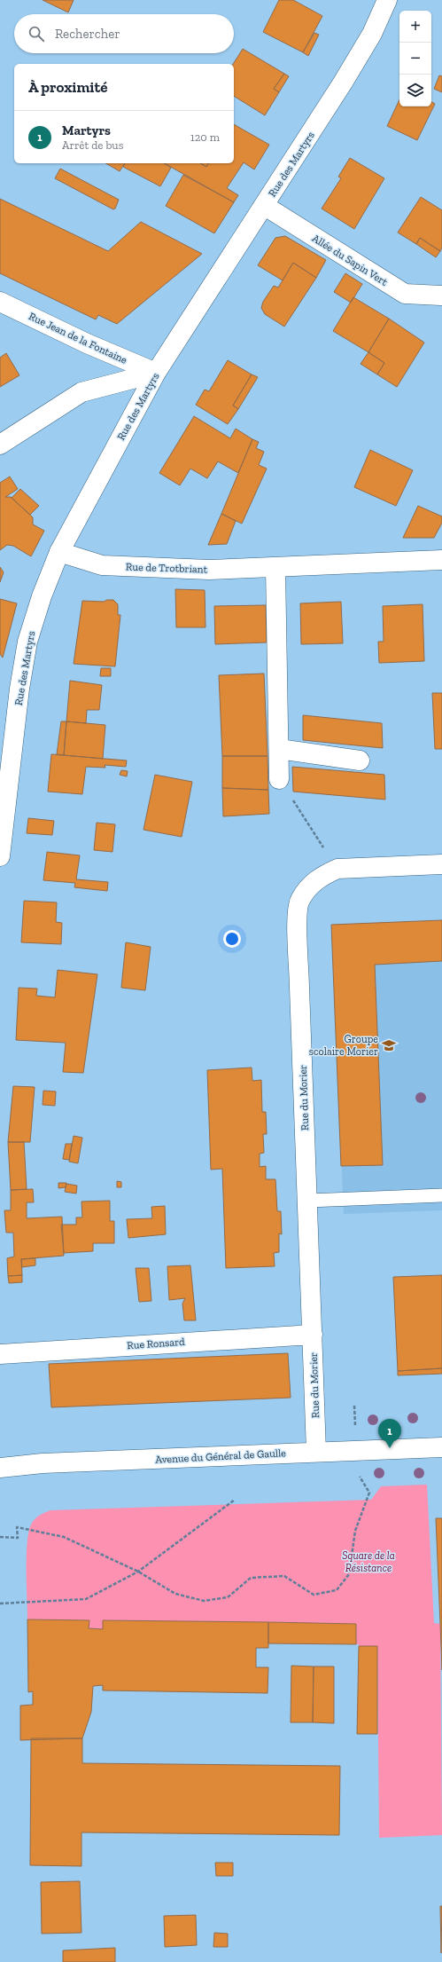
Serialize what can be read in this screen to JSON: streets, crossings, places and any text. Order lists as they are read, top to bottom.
{
  "streets": {
    "street": [
      "Rue des Martyrs",
      "Allée du Sapin Vert",
      "Rue Jean de la Fontaine",
      "Rue de Trotbriant",
      "Rue du Morier",
      "Rue Ronsard",
      "Avenue du Général de Gaulle"
    ]
  },
  "crossings": [
    ["Rue des Martyrs", "Allée du Sapin Vert"],
    ["Rue des Martyrs", "Rue Jean de la Fontaine"],
    ["Rue des Martyrs", "Rue de Trotbriant"],
    ["Rue du Morier", "Rue Ronsard"],
    ["Rue du Morier", "Avenue du Général de Gaulle"]
  ],
  "parks": ["Square de la Résistance"],
  "places": {
    "school or university": ["Groupe scolaire Morier"]
  },
  "page": {
    "map_buttons": ["+", "−"],
    "search": "Rechercher",
    "heading": "À proximité",
    "list": [
      {
        "mark": "1",
        "name": "Martyrs",
        "note": "Arrêt de bus",
        "value": "120 m"
      }
    ],
    "pins": "1"
  }
}
